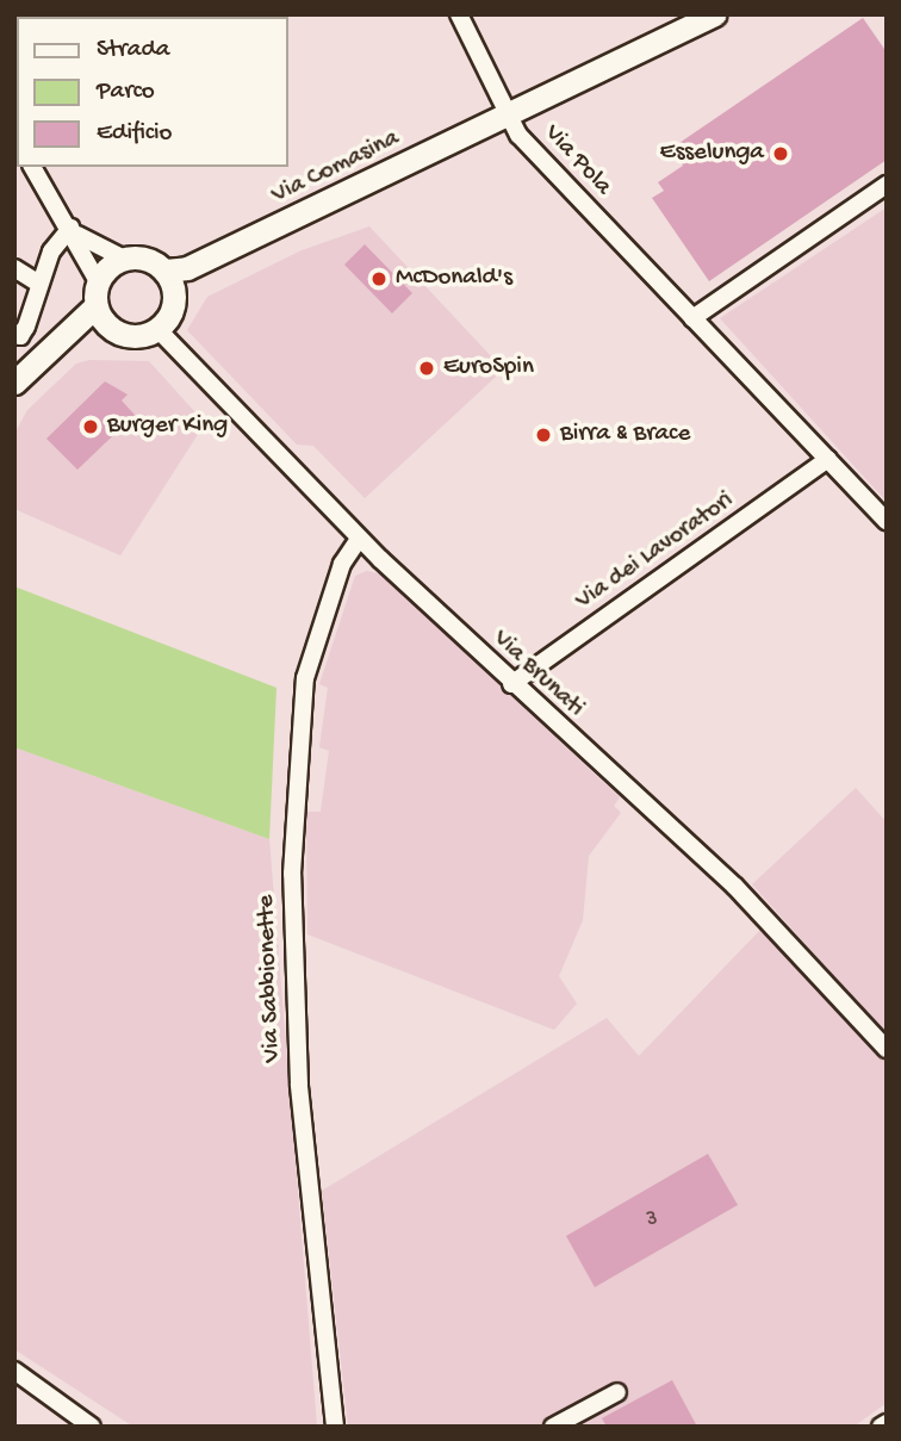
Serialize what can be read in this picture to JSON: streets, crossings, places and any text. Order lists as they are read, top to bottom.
{
  "streets": {
    "main road": ["Via Comasina"],
    "street": [
      "Via Pola",
      "Via dei Lavoratori",
      "Via Brunati",
      "Via Sabbionette"
    ]
  },
  "crossings": [
    ["Via Pola", "Via Comasina"],
    ["Via Pola", "Via dei Lavoratori"],
    ["Via Comasina", "Via Brunati"],
    ["Via dei Lavoratori", "Via Brunati"],
    ["Via Brunati", "Via Sabbionette"]
  ],
  "places": [
    "Esselunga",
    "McDonald's",
    "EuroSpin",
    "Burger King",
    "Birra & Brace"
  ],
  "house_numbers": ["3"],
  "legend": ["Strada", "Parco", "Edificio"]
}
